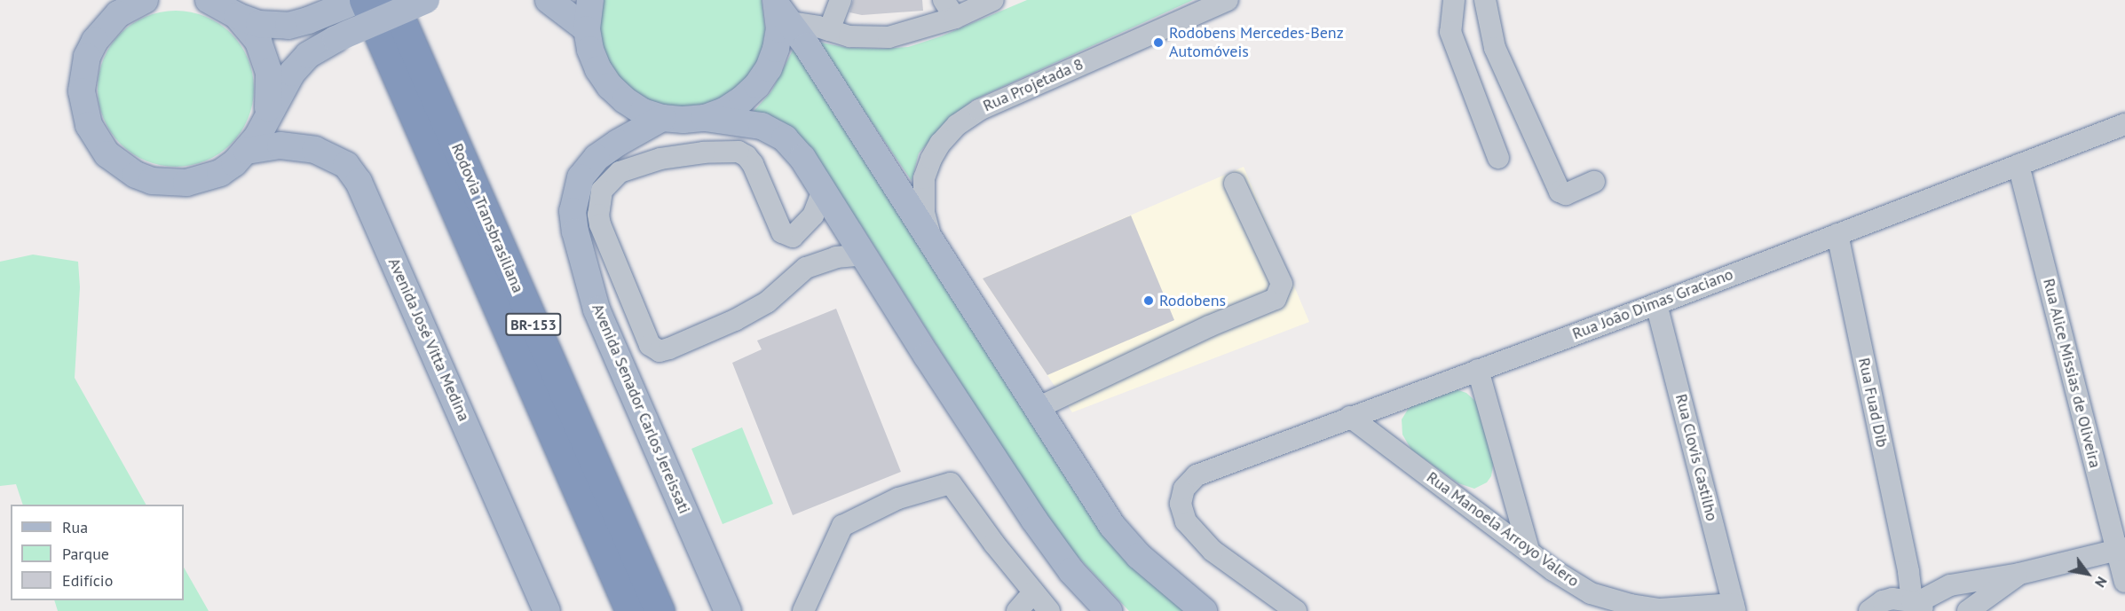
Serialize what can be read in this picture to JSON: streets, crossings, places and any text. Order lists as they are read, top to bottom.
{
  "streets": {
    "highway": ["Rodovia Transbrasiliana", "BR-153"],
    "main road": ["Avenida José Vitta Medina", "Avenida Senador Carlos Jereissati"],
    "street": [
      "Rua Projetada 8",
      "Rua João Dimas Graciano",
      "Rua Alice Missias de Oliveira",
      "Rua Fuad Dib",
      "Rua Clovis Castilho",
      "Rua Manoela Arroyo Valero"
    ]
  },
  "crossings": [
    ["Rua João Dimas Graciano", "Rua Alice Missias de Oliveira"],
    ["Rua João Dimas Graciano", "Rua Fuad Dib"],
    ["Rua João Dimas Graciano", "Rua Clovis Castilho"],
    ["Rua João Dimas Graciano", "Rua Manoela Arroyo Valero"],
    ["Rua Clovis Castilho", "Rua Manoela Arroyo Valero"]
  ],
  "places": ["Rodobens Mercedes-Benz Automóveis", "Rodobens"],
  "legend": ["Rua", "Parque", "Edifício"],
  "north": "bottom right"
}
